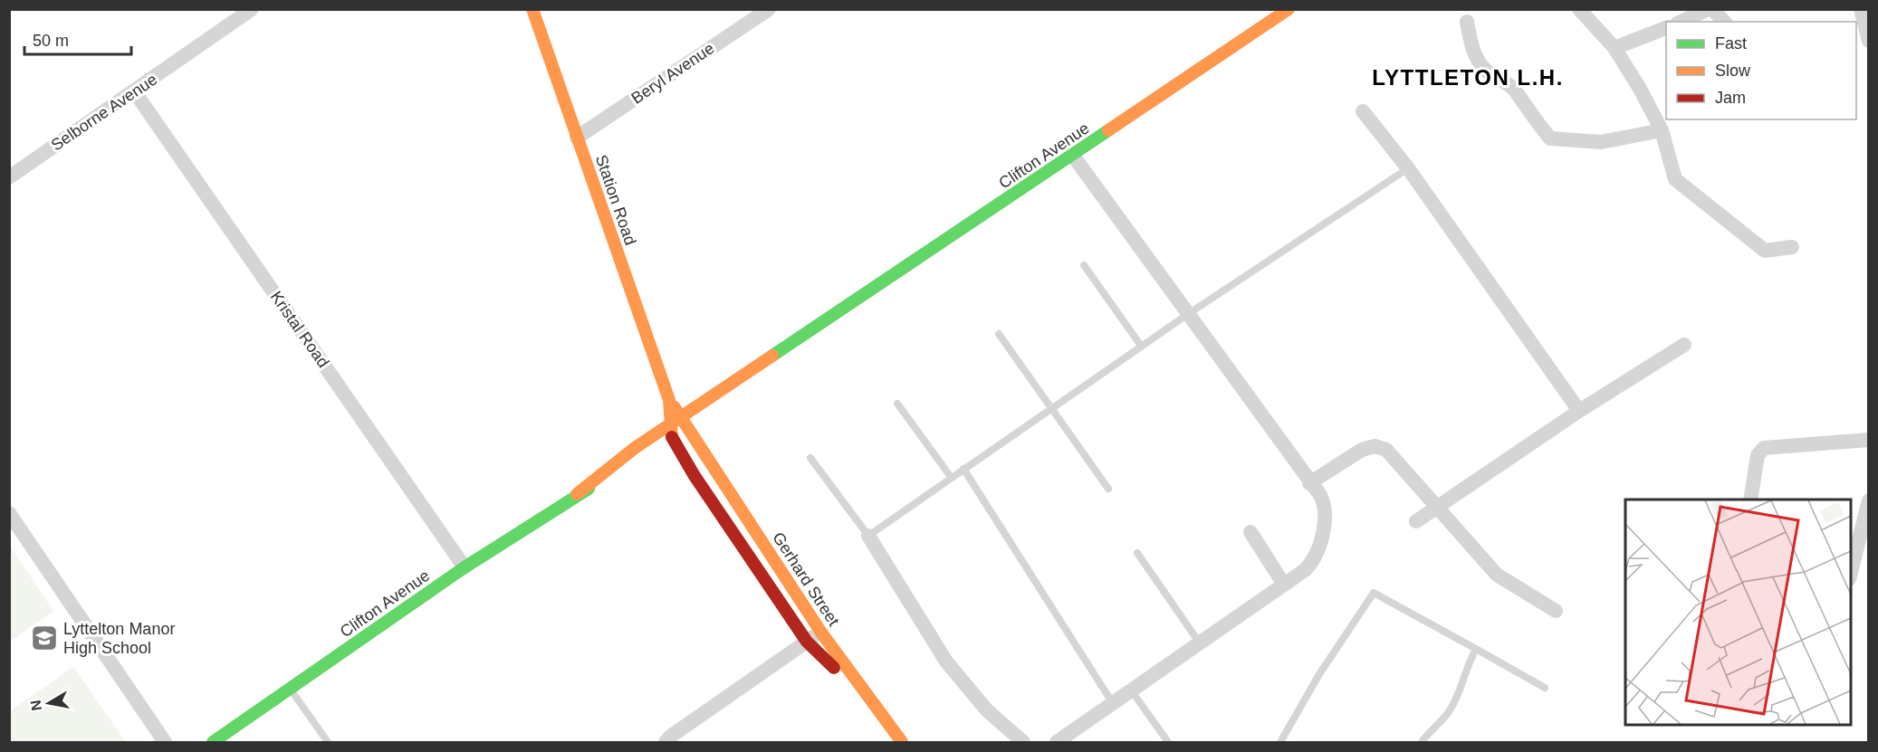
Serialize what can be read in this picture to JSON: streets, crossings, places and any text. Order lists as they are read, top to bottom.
{
  "streets": {
    "street": [
      "Beryl Avenue",
      "Selborne Avenue",
      "Clifton Avenue",
      "Station Road",
      "Kristal Road",
      "Gerhard Street"
    ]
  },
  "crossings": [
    ["Beryl Avenue", "Station Road"],
    ["Selborne Avenue", "Kristal Road"],
    ["Clifton Avenue", "Station Road"],
    ["Clifton Avenue", "Kristal Road"],
    ["Clifton Avenue", "Gerhard Street"],
    ["Station Road", "Gerhard Street"]
  ],
  "districts": ["LYTTLETON L.H."],
  "places": {
    "school or university": ["Lyttelton Manor High School"]
  },
  "legend": ["Fast", "Slow", "Jam"],
  "scale_bar": "50 m",
  "north": "left"
}
